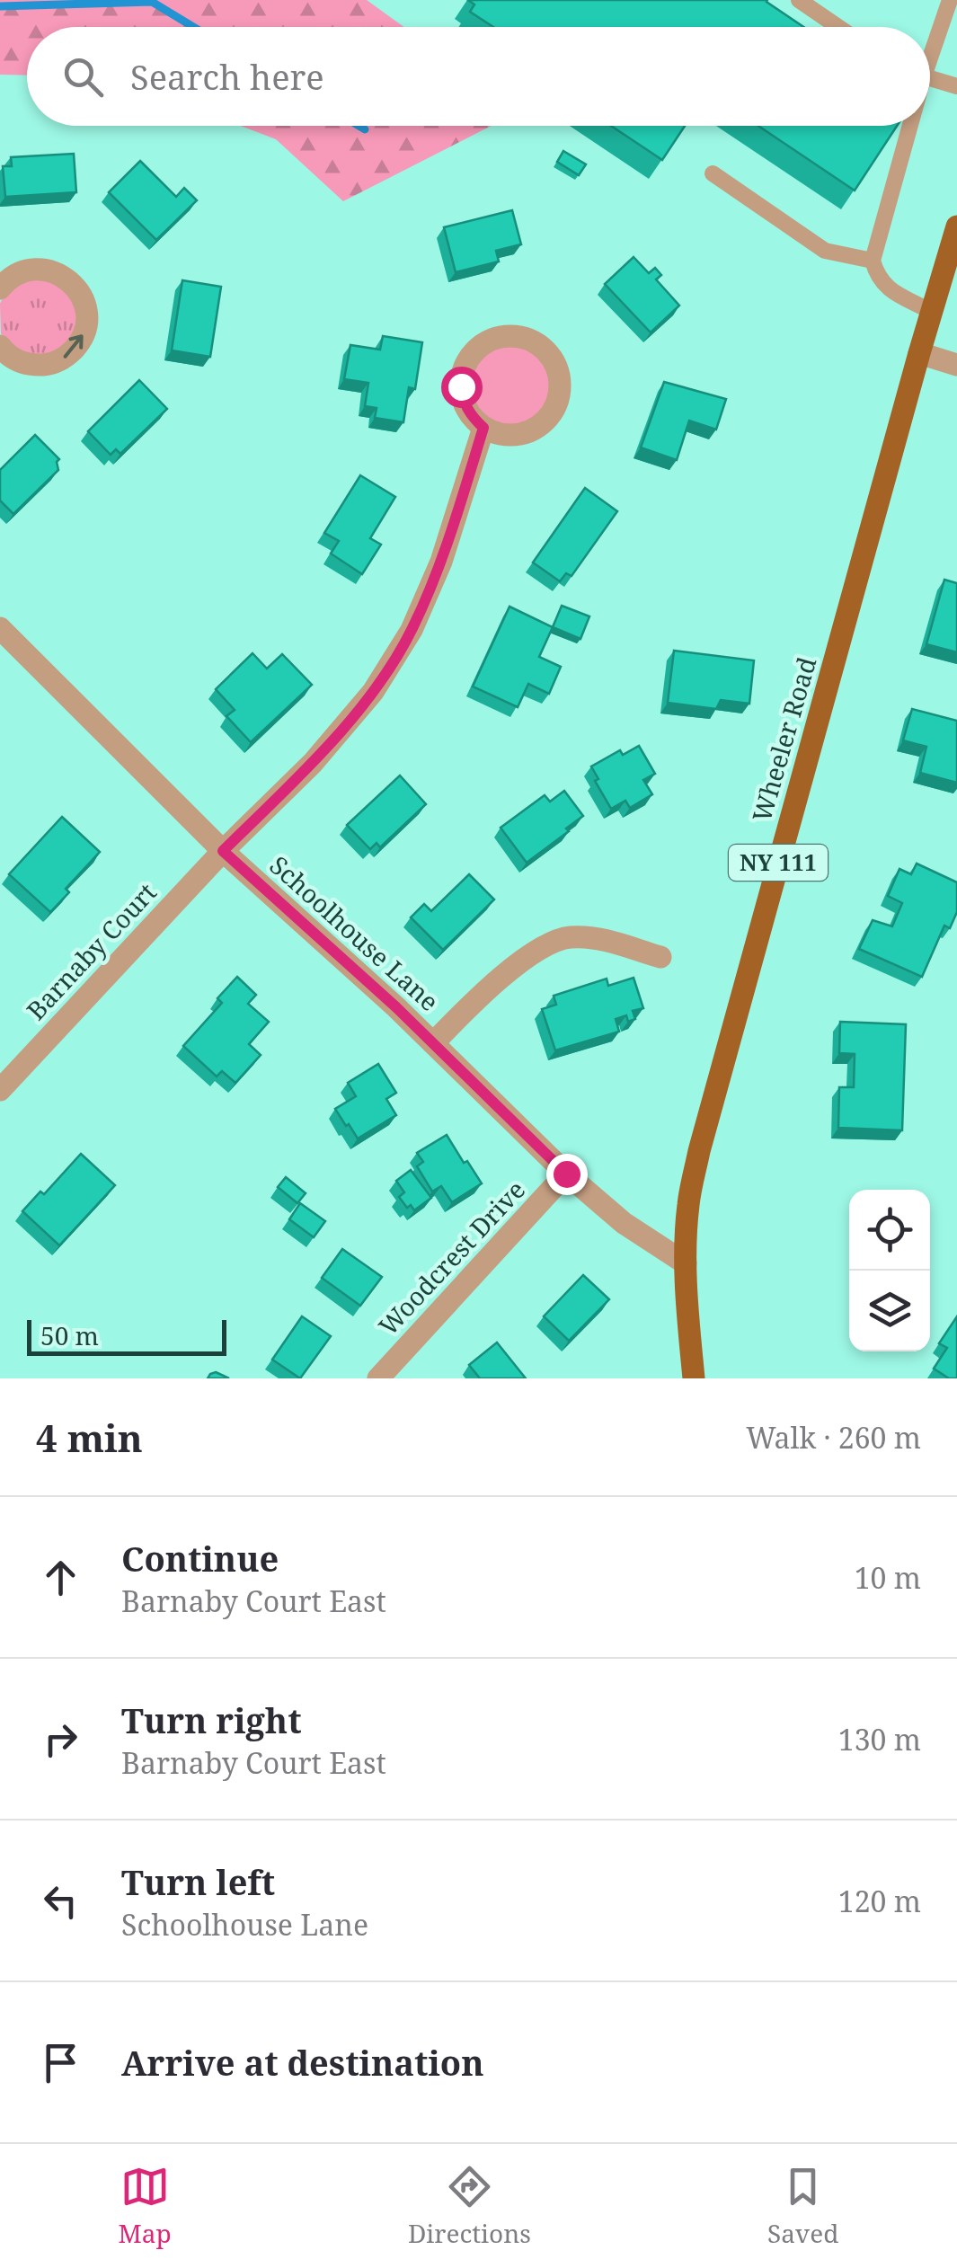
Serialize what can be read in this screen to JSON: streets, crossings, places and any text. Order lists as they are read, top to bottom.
{
  "streets": {
    "main road": ["Wheeler Road", "NY 111"],
    "street": ["Schoolhouse Lane", "Barnaby Court", "Woodcrest Drive"]
  },
  "crossings": [
    ["Wheeler Road", "Schoolhouse Lane"],
    ["Schoolhouse Lane", "Barnaby Court"],
    ["Schoolhouse Lane", "Woodcrest Drive"]
  ],
  "scale_bar": "50 m",
  "page": {
    "search": "Search here",
    "scale": "50 m",
    "heading": ["4 min", "Walk · 260 m"],
    "list": [
      ["Continue", "Barnaby Court East", "10 m"],
      ["Turn right", "Barnaby Court East", "130 m"],
      ["Turn left", "Schoolhouse Lane", "120 m"],
      "Arrive at destination"
    ],
    "nav": ["Map", "Directions", "Saved"]
  }
}
